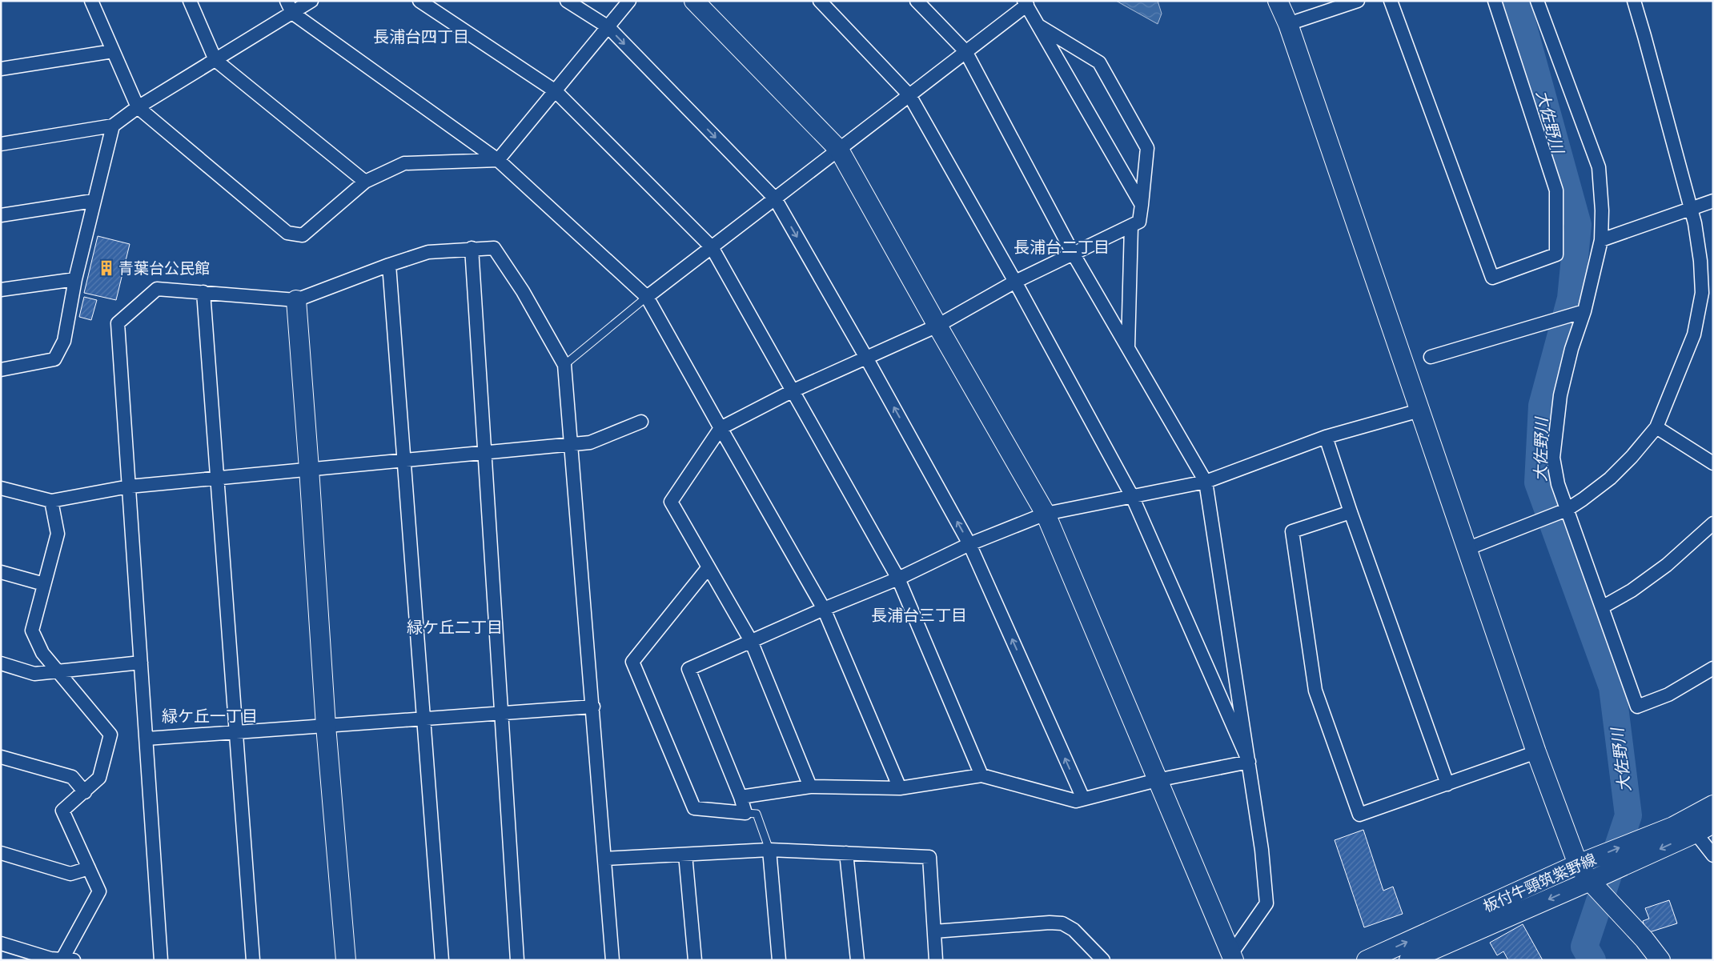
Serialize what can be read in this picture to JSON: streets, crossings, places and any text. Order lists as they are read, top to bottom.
{
  "streets": {
    "street": ["板付牛頸筑紫野線"]
  },
  "districts": [
    "長浦台四丁目",
    "長浦台二丁目",
    "長浦台三丁目",
    "緑ケ丘二丁目",
    "緑ケ丘一丁目"
  ],
  "water": ["大佐野川"],
  "places": {
    "building": ["青葉台公民館"]
  }
}
